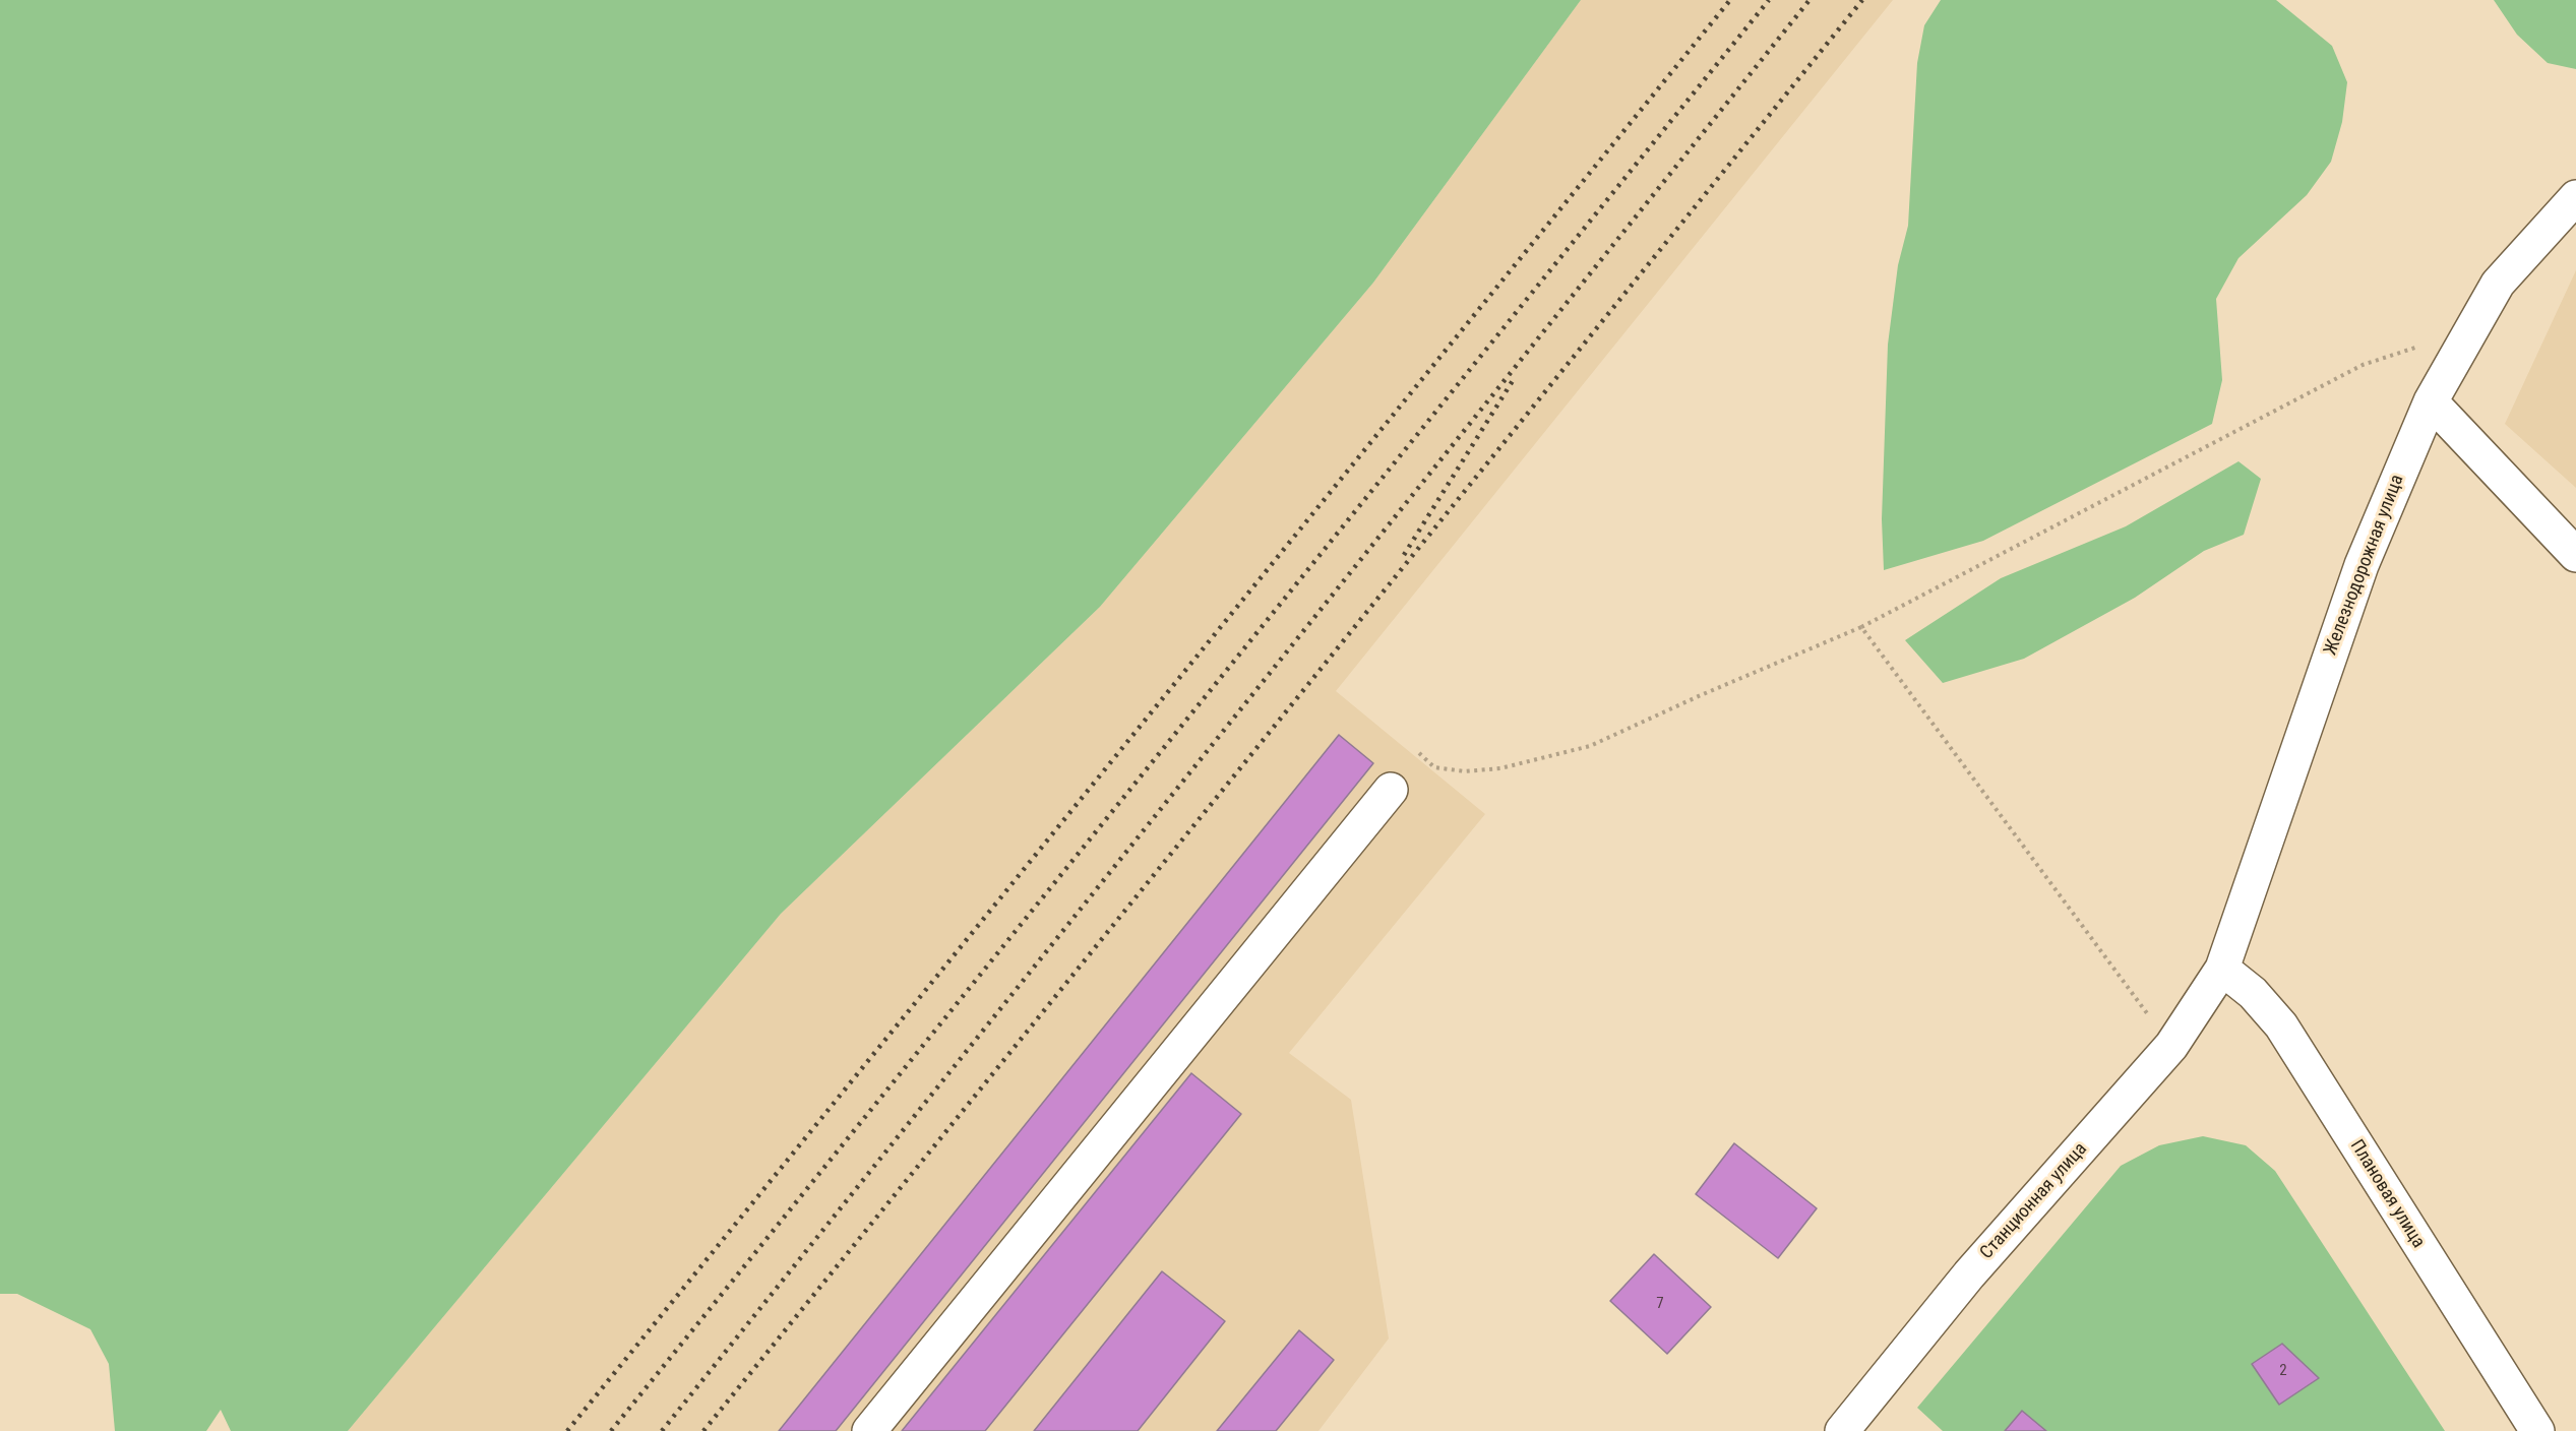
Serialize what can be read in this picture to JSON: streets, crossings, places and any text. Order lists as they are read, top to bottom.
{
  "streets": {
    "street": ["Железнодорожная улица", "Плановая улица", "Станционная улица"]
  },
  "crossings": [
    ["Железнодорожная улица", "Плановая улица"],
    ["Железнодорожная улица", "Станционная улица"],
    ["Плановая улица", "Станционная улица"]
  ],
  "house_numbers": ["7", "2"]
}
